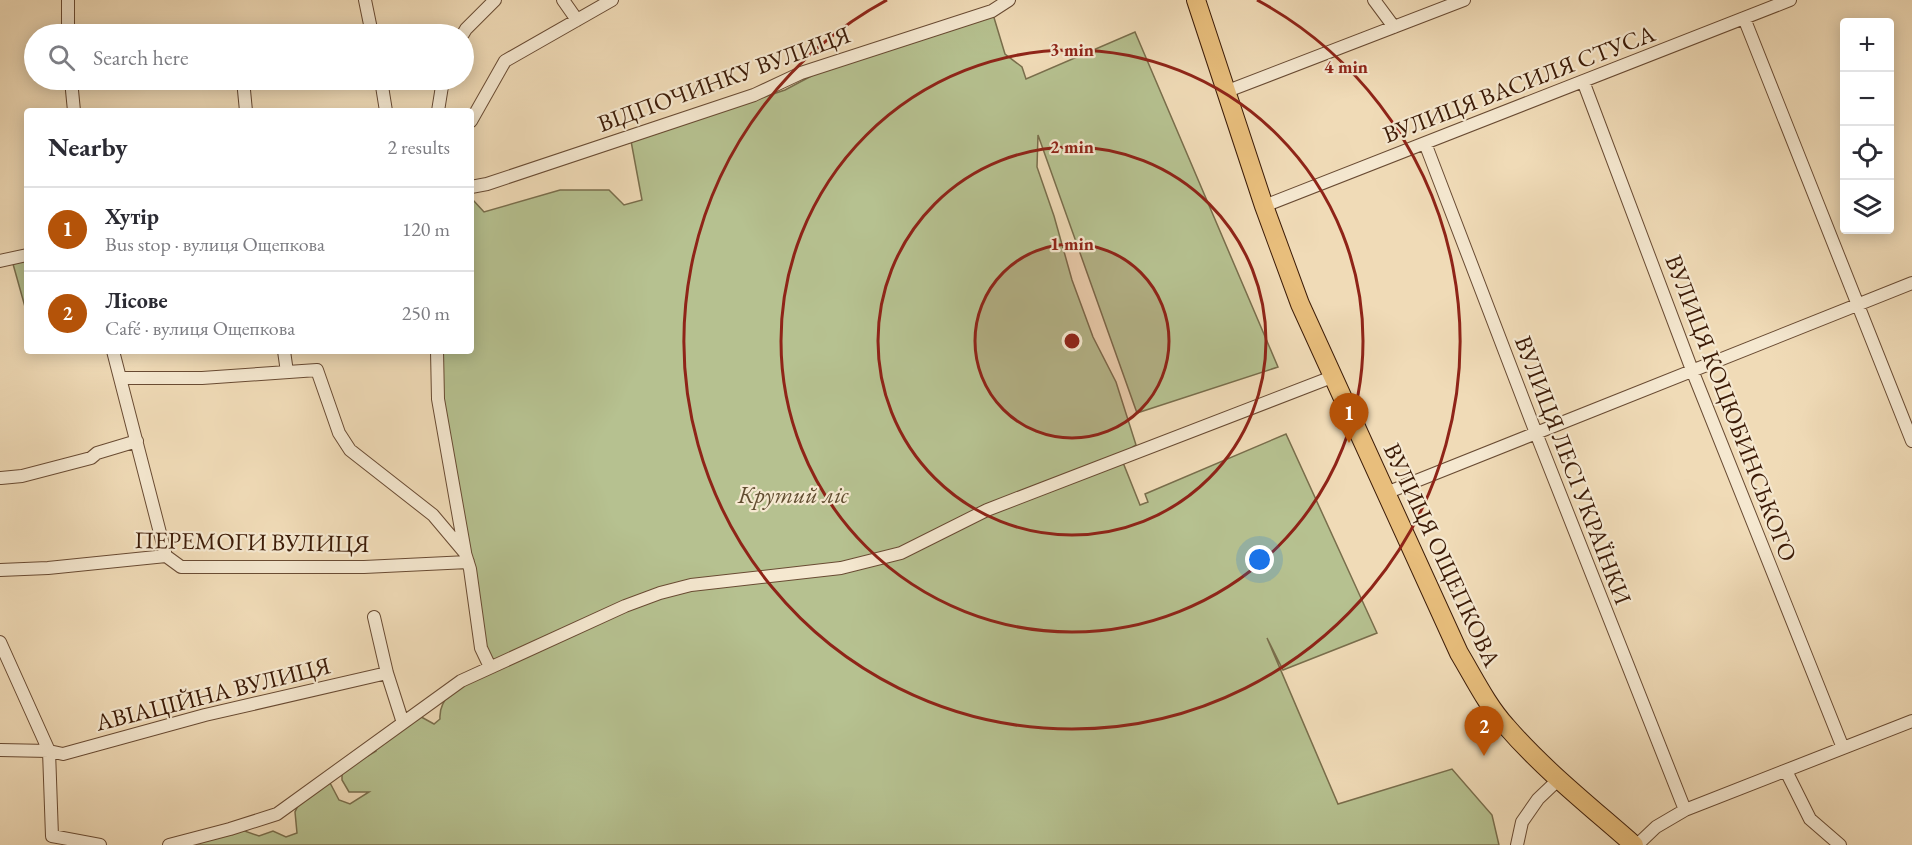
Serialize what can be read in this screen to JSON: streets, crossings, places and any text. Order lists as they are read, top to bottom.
{
  "streets": {
    "highway": ["ВУЛИЦЯ ОЩЕПКОВА"],
    "street": [
      "ВІДПОЧИНКУ ВУЛИЦЯ",
      "ВУЛИЦЯ ВАСИЛЯ СТУСА",
      "ВУЛИЦЯ КОЦЮБИНСЬКОГО",
      "ВУЛИЦЯ ЛЕСІ УКРАЇНКИ",
      "ПЕРЕМОГИ ВУЛИЦЯ",
      "АВІАЦІЙНА ВУЛИЦЯ"
    ]
  },
  "crossings": [
    ["ВУЛИЦЯ ВАСИЛЯ СТУСА", "ВУЛИЦЯ КОЦЮБИНСЬКОГО"],
    ["ВУЛИЦЯ ВАСИЛЯ СТУСА", "ВУЛИЦЯ ЛЕСІ УКРАЇНКИ"],
    ["ВУЛИЦЯ ВАСИЛЯ СТУСА", "ВУЛИЦЯ ОЩЕПКОВА"]
  ],
  "parks": ["Крутий ліс"],
  "page": {
    "map_buttons": ["+", "−"],
    "search": "Search here",
    "heading": ["Nearby", "2 results"],
    "list": [
      {
        "mark": "1",
        "name": "Хутір",
        "note": "Bus stop · вулиця Ощепкова",
        "value": "120 m"
      },
      {
        "mark": "2",
        "name": "Лісове",
        "note": "Café · вулиця Ощепкова",
        "value": "250 m"
      }
    ],
    "pins": ["1", "2"]
  },
  "rings": [
    "3 min",
    "4 min",
    "2 min",
    "1 min"
  ]
}
